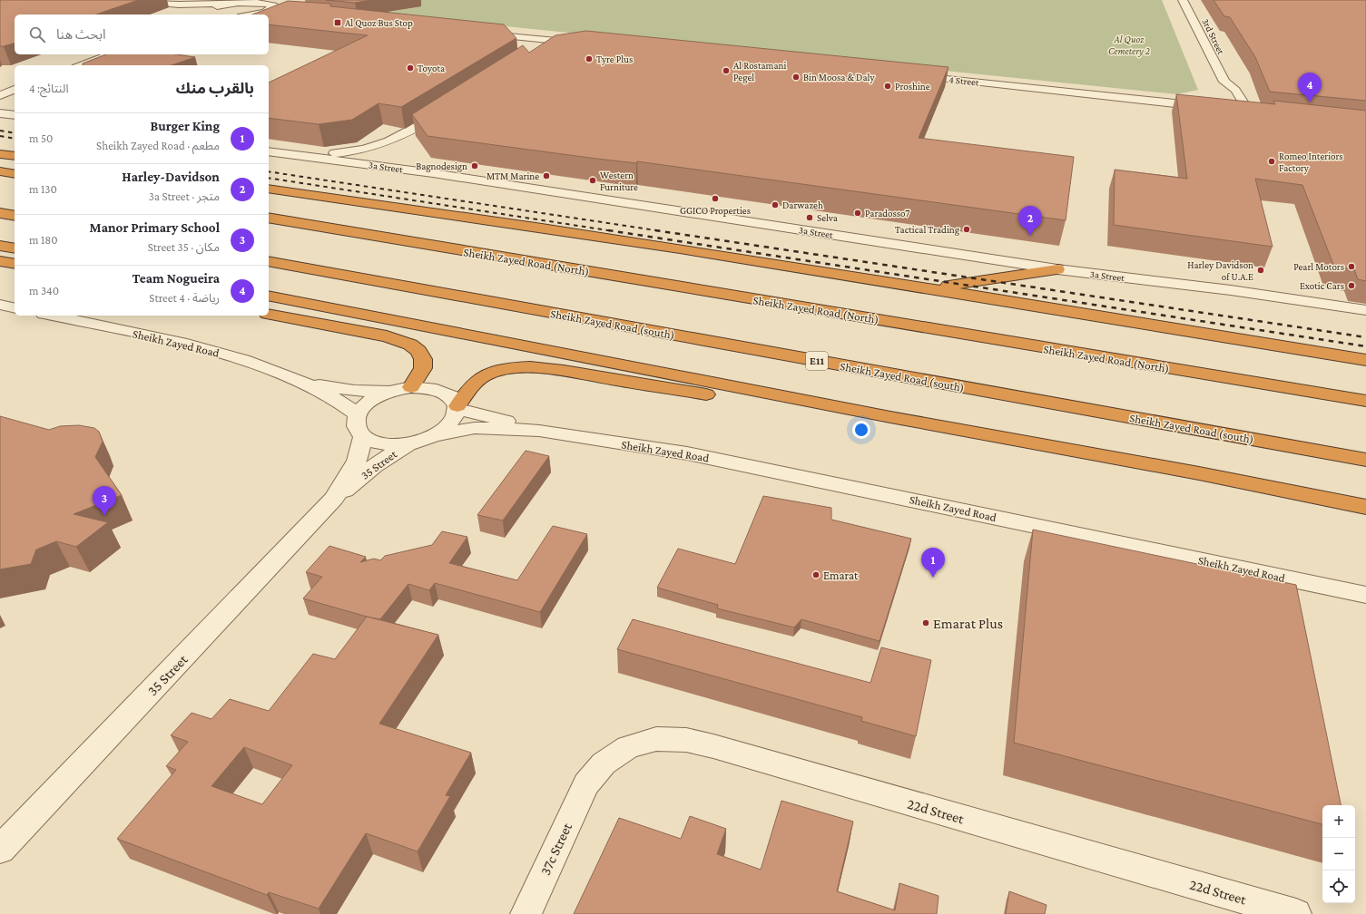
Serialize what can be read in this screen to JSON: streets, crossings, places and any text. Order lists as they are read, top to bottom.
{
  "streets": {
    "highway": ["Sheikh Zayed Road (North)", "Sheikh Zayed Road (south)", "E11"],
    "street": [
      "3rd Street",
      "4 Street",
      "3a Street",
      "Sheikh Zayed Road",
      "35 Street",
      "22d Street",
      "37c Street"
    ]
  },
  "crossings": [
    ["Sheikh Zayed Road", "35 Street"],
    ["22d Street", "37c Street"]
  ],
  "parks": ["Al Quoz Cemetery 2"],
  "places": {
    "transit": ["Al Quoz Bus Stop"],
    "other": [
      "Tyre Plus",
      "Toyota",
      "Al Rostamani Pegel",
      "Bin Moosa & Daly",
      "Proshine",
      "Romeo Interiors Factory",
      "Bagnodesign",
      "MTM Marine",
      "Western Furniture",
      "GGICO Properties",
      "Darwazeh",
      "Paradosso7",
      "Selva",
      "Tactical Trading",
      "Pearl Motors",
      "Harley Davidson of U.A.E",
      "Exotic Cars",
      "Emarat",
      "Emarat Plus"
    ]
  },
  "page": {
    "search": "ابحث هنا",
    "heading": ["بالقرب منك", "النتائج: 4"],
    "pins": [
      "4",
      "2",
      "3",
      "1"
    ],
    "list": [
      {
        "mark": "1",
        "name": "Burger King",
        "note": "مطعم · Sheikh Zayed Road",
        "value": "50 m"
      },
      {
        "mark": "2",
        "name": "Harley-Davidson",
        "note": "متجر · 3a Street",
        "value": "130 m"
      },
      {
        "mark": "3",
        "name": "Manor Primary School",
        "note": "مكان · 35 Street",
        "value": "180 m"
      },
      {
        "mark": "4",
        "name": "Team Nogueira",
        "note": "رياضة · 4 Street",
        "value": "340 m"
      }
    ],
    "map_buttons": ["+", "−"]
  }
}
